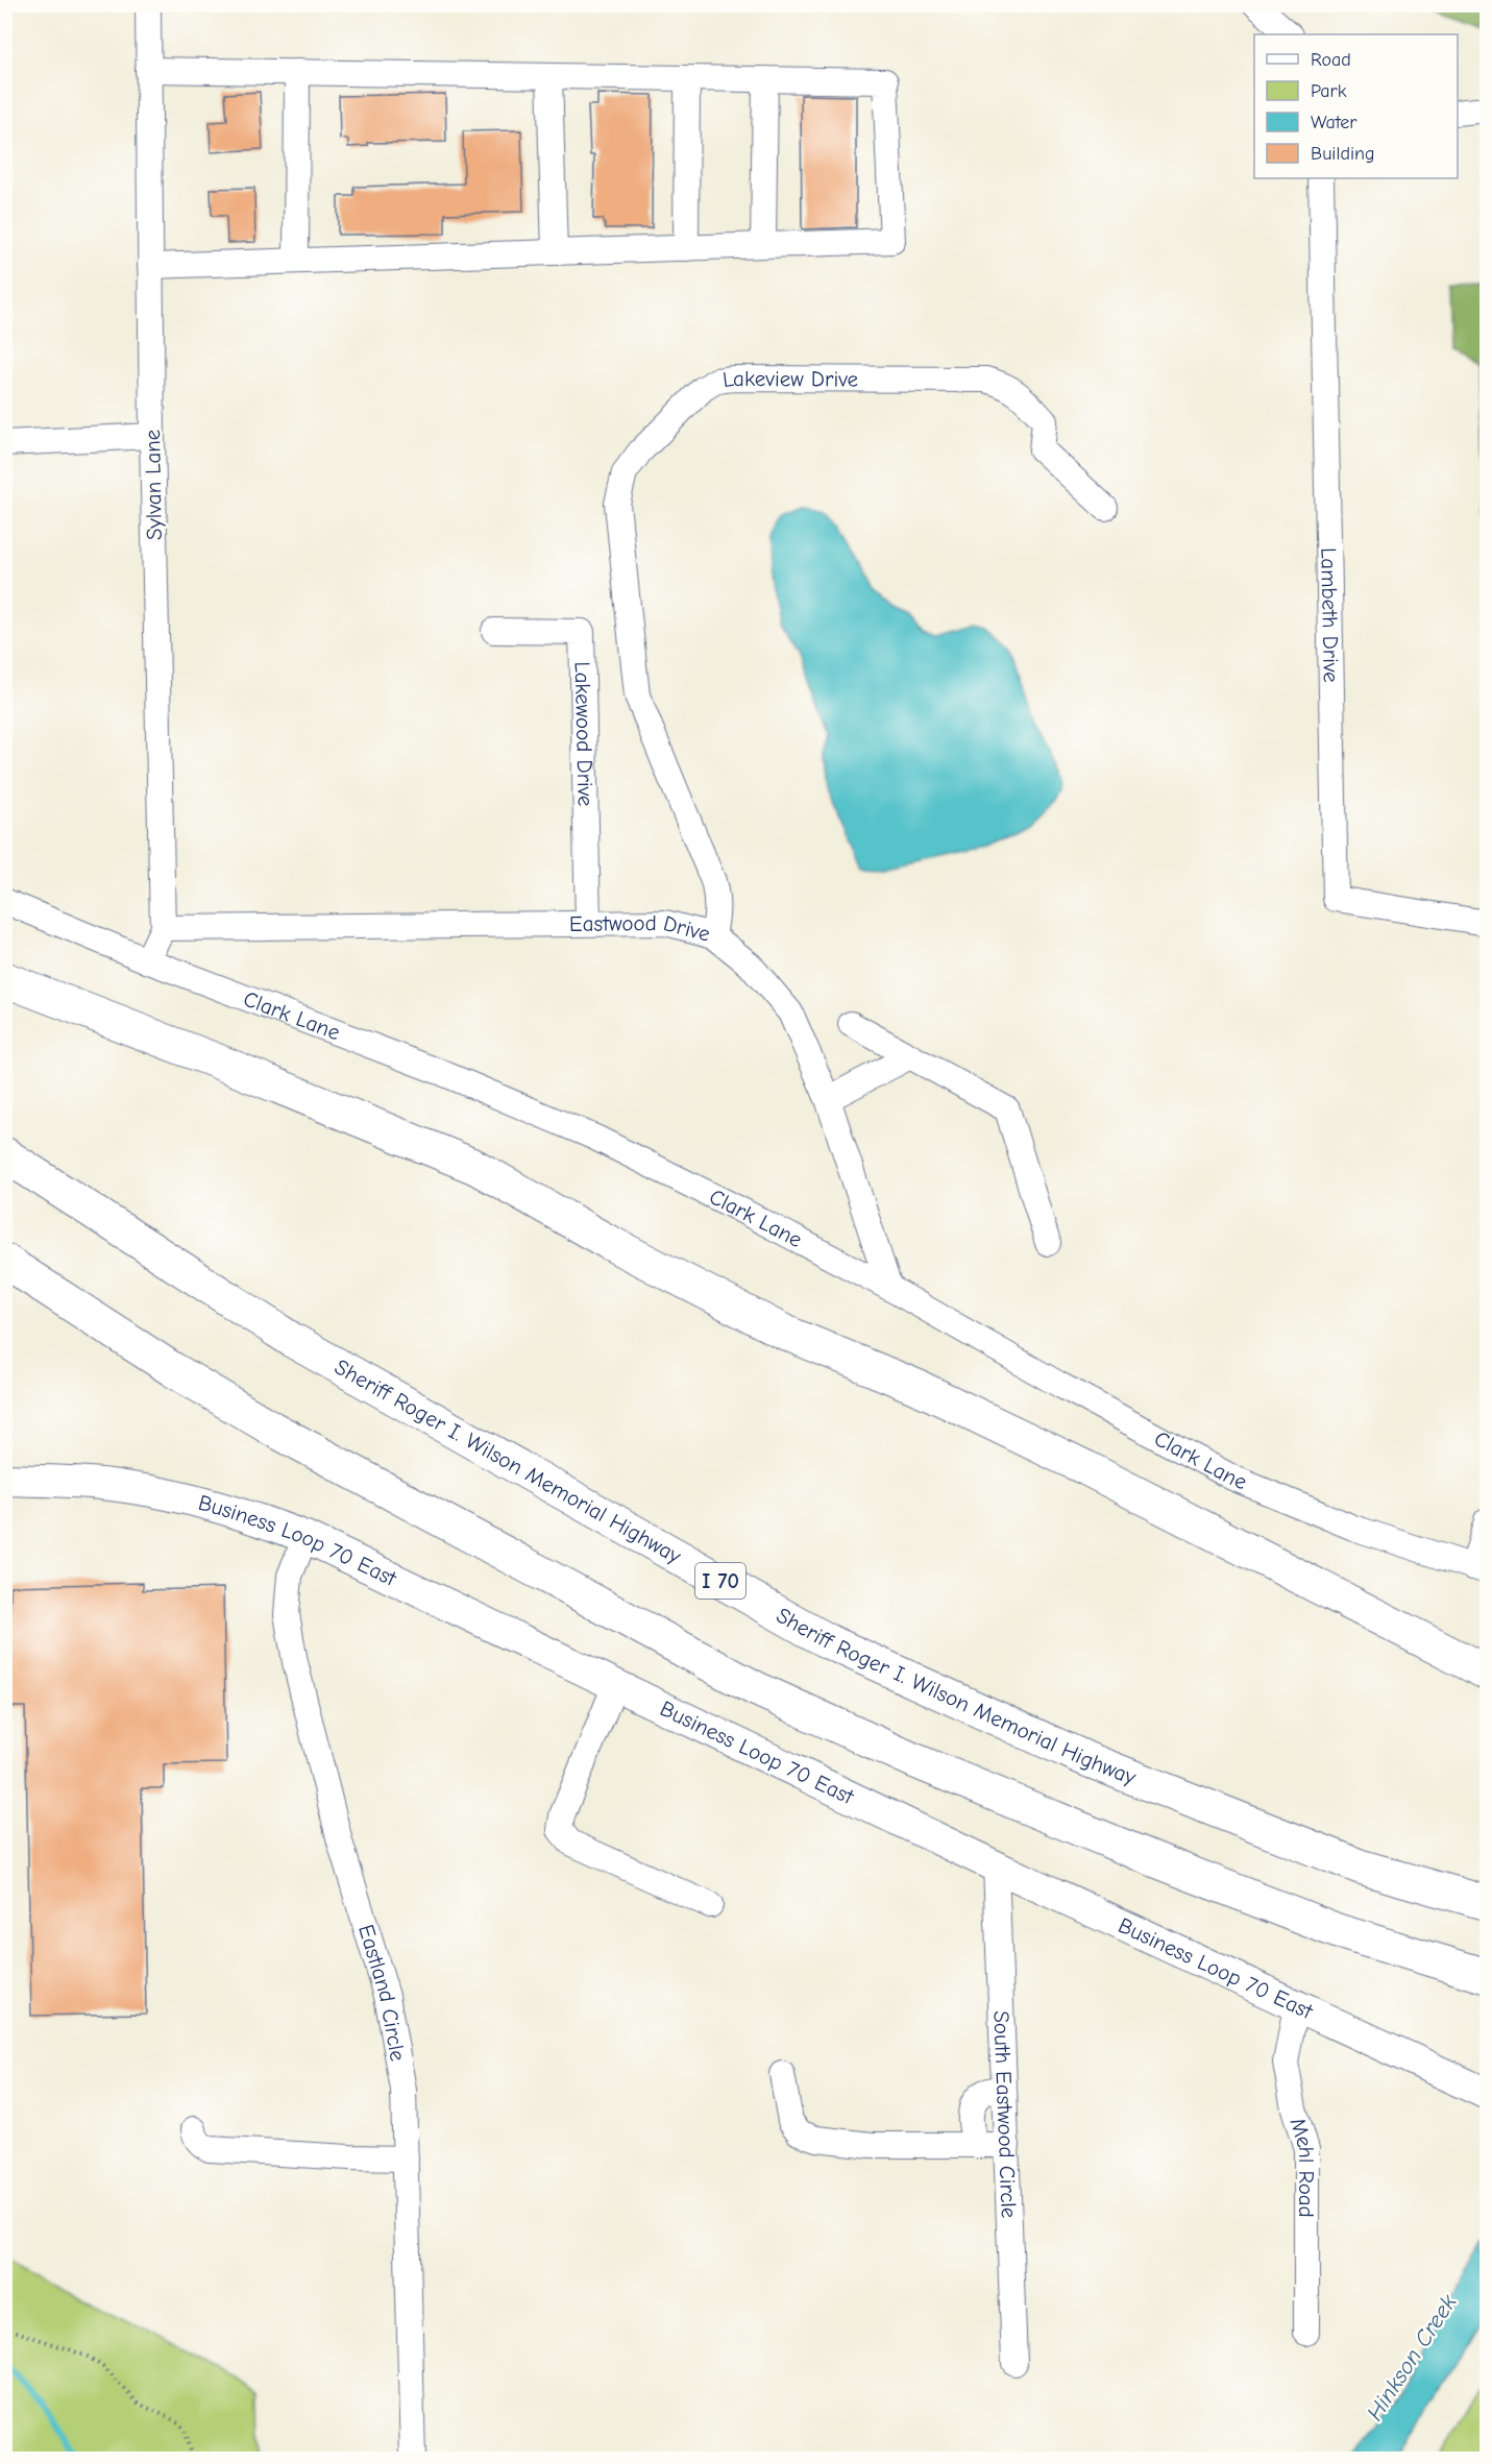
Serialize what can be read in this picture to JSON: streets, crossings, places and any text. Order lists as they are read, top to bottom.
{
  "streets": {
    "highway": ["Sheriff Roger I. Wilson Memorial Highway", "I 70"],
    "main road": ["Business Loop 70 East"],
    "street": [
      "Lakeview Drive",
      "Sylvan Lane",
      "Lambeth Drive",
      "Lakewood Drive",
      "Eastwood Drive",
      "Clark Lane",
      "Eastland Circle",
      "South Eastwood Circle",
      "Mehl Road"
    ]
  },
  "crossings": [
    ["Lakeview Drive", "Eastwood Drive"],
    ["Sylvan Lane", "Eastwood Drive"],
    ["Sylvan Lane", "Clark Lane"],
    ["Lakewood Drive", "Eastwood Drive"],
    ["Eastwood Drive", "Clark Lane"],
    ["Business Loop 70 East", "Eastland Circle"],
    ["Business Loop 70 East", "South Eastwood Circle"],
    ["Business Loop 70 East", "Mehl Road"]
  ],
  "water": ["Hinkson Creek"],
  "legend": [
    "Road",
    "Park",
    "Water",
    "Building"
  ]
}
